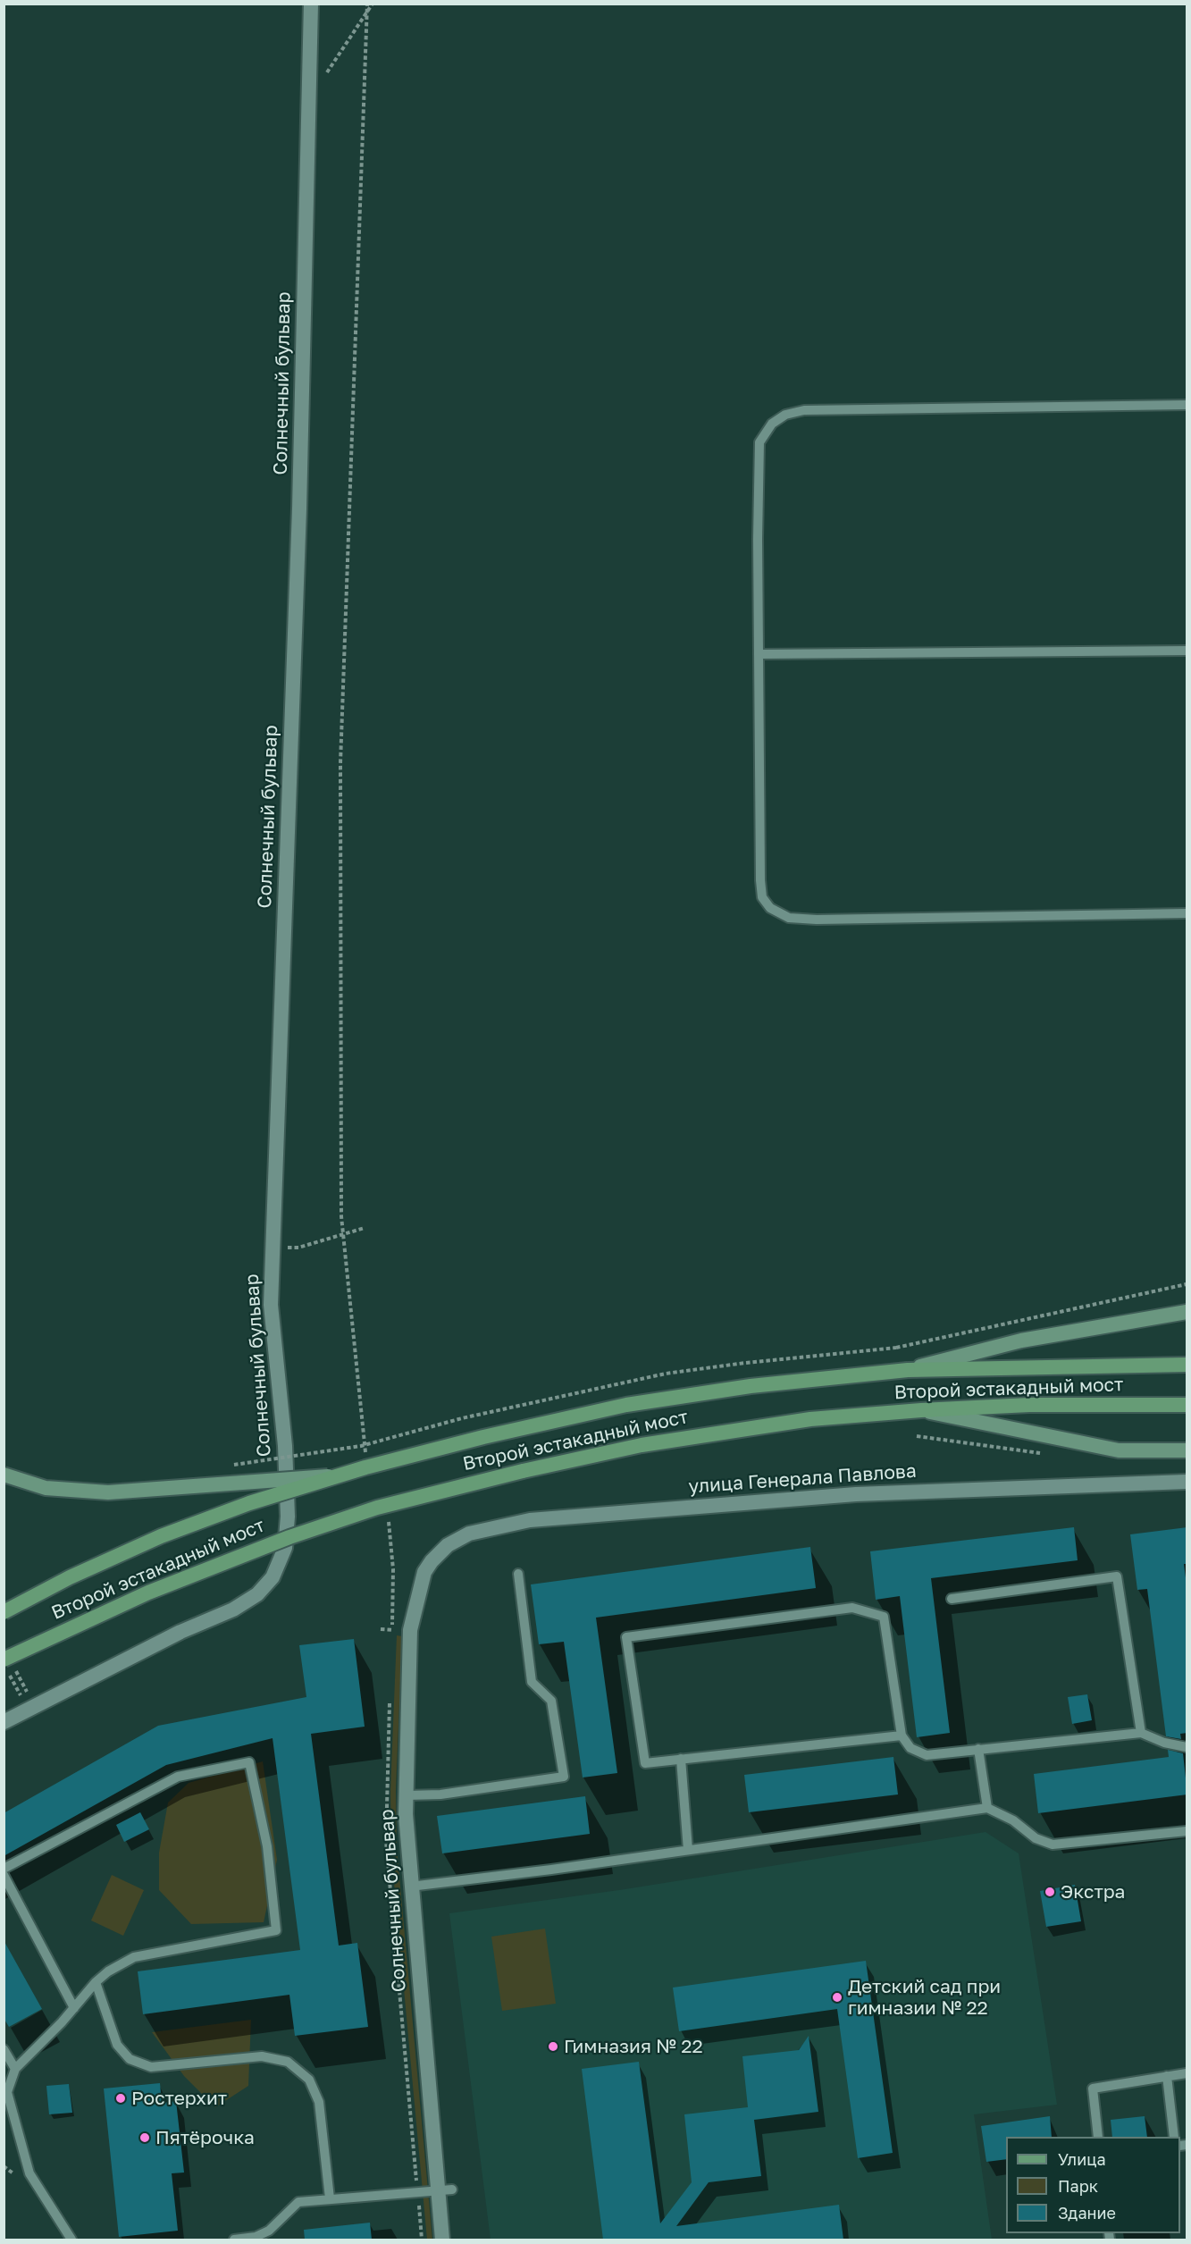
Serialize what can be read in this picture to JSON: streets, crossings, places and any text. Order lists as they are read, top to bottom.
{
  "streets": {
    "main road": ["Второй эстакадный мост"],
    "street": ["Солнечный бульвар", "улица Генерала Павлова"]
  },
  "crossings": [
    ["Солнечный бульвар", "улица Генерала Павлова"]
  ],
  "places": [
    "Экстра",
    "Детский сад при гимназии № 22",
    "Гимназия № 22",
    "Ростерхит",
    "Пятёрочка"
  ],
  "legend": ["Улица", "Парк", "Здание"]
}
